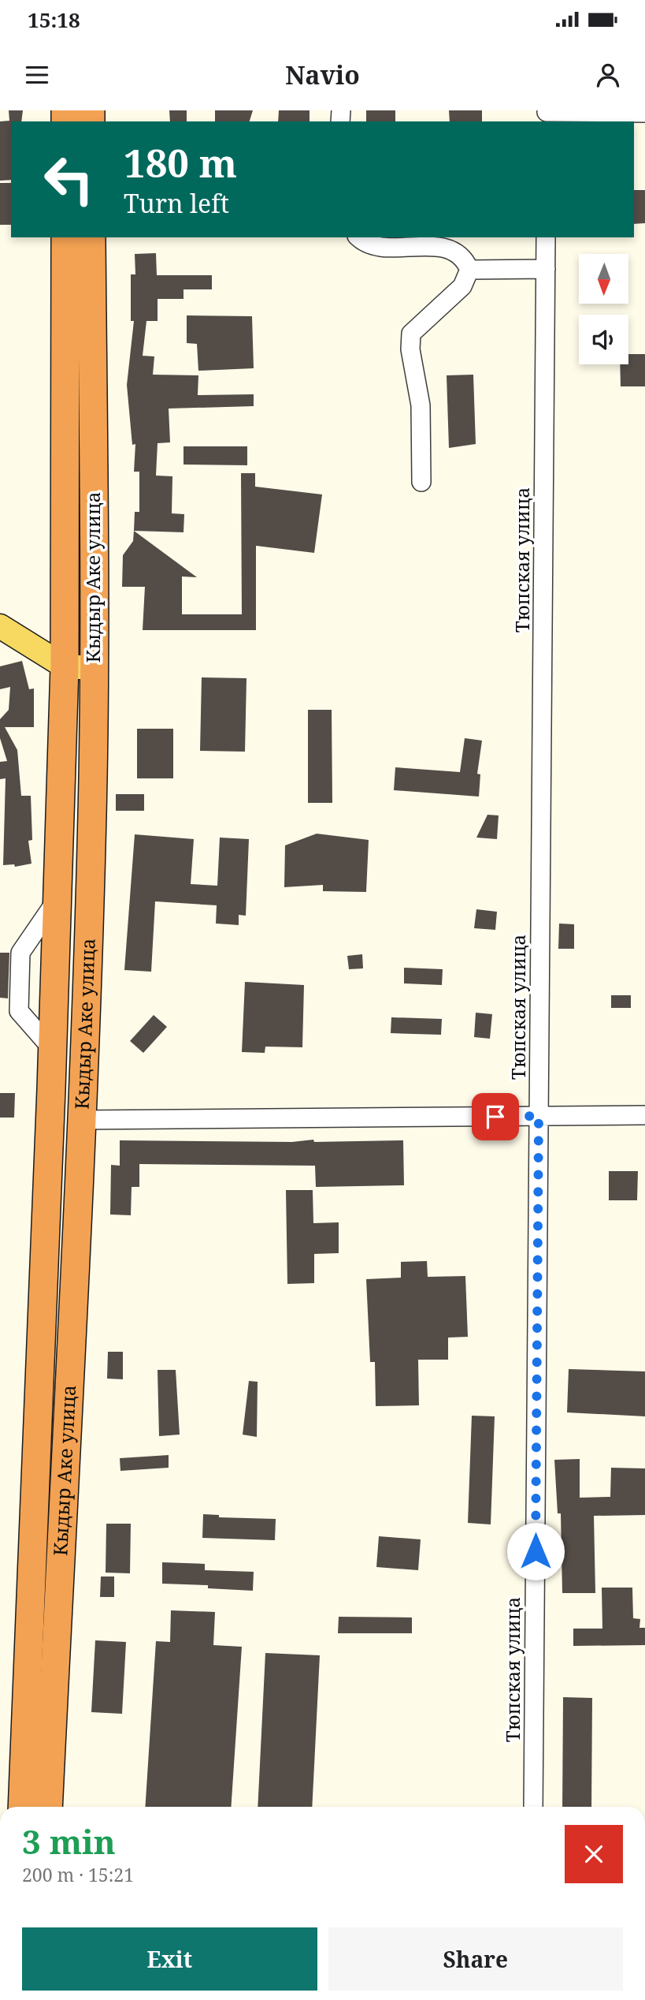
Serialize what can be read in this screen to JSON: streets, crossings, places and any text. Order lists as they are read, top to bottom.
{
  "streets": {
    "highway": ["Кыдыр Аке улица"],
    "street": ["Тюпская улица"]
  },
  "north": "bottom",
  "page": {
    "status": "15:18",
    "header": "Navio",
    "turn": ["180 m", "Turn left"],
    "heading": ["3 min", "200 m · 15:21"],
    "buttons": ["Exit", "Share"]
  }
}
